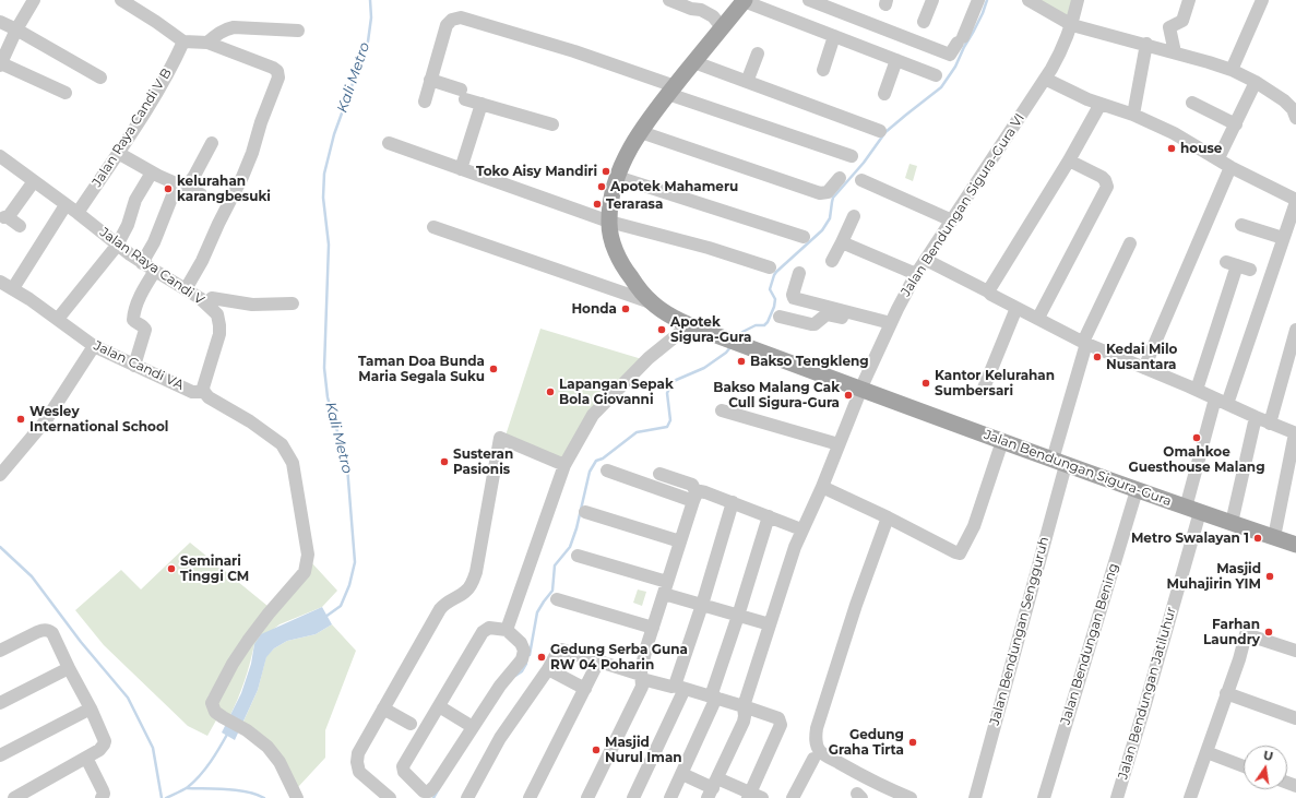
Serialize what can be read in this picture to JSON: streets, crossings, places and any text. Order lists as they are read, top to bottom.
{
  "streets": {
    "main road": ["Jalan Bendungan Sigura-Gura"],
    "street": [
      "Jalan Raya Candi V B",
      "Jalan Bendungan Sigura-Gura VI",
      "Jalan Raya Candi V",
      "Jalan Candi VA",
      "Jalan Bendungan Sengguruh",
      "Jalan Bendungan Bening",
      "Jalan Bendungan Jatiluhur"
    ]
  },
  "crossings": [
    ["Jalan Raya Candi V B", "Jalan Raya Candi V"],
    ["Jalan Raya Candi V B", "Jalan Candi VA"],
    ["Jalan Bendungan Sigura-Gura VI", "Jalan Bendungan Sigura-Gura"],
    ["Jalan Raya Candi V", "Jalan Candi VA"],
    ["Jalan Bendungan Sigura-Gura", "Jalan Bendungan Sengguruh"],
    ["Jalan Bendungan Sigura-Gura", "Jalan Bendungan Bening"],
    ["Jalan Bendungan Sigura-Gura", "Jalan Bendungan Jatiluhur"]
  ],
  "water": ["Kali Metro"],
  "places": [
    "house",
    "Toko Aisy Mandiri",
    "Apotek Mahameru",
    "kelurahan karangbesuki",
    "Terarasa",
    "Honda",
    "Apotek Sigura-Gura",
    "Kedai Milo Nusantara",
    "Bakso Tengkleng",
    "Taman Doa Bunda Maria Segala Suku",
    "Kantor Kelurahan Sumbersari",
    "Lapangan Sepak Bola Giovanni",
    "Bakso Malang Cak Cull Sigura-Gura",
    "Wesley International School",
    "Omahkoe Guesthouse Malang",
    "Susteran Pasionis",
    "Metro Swalayan 1",
    "Seminari Tinggi CM",
    "Masjid Muhajirin YIM",
    "Farhan Laundry",
    "Gedung Serba Guna RW 04 Poharin",
    "Gedung Graha Tirta",
    "Masjid Nurul Iman"
  ],
  "north": "top"
}
